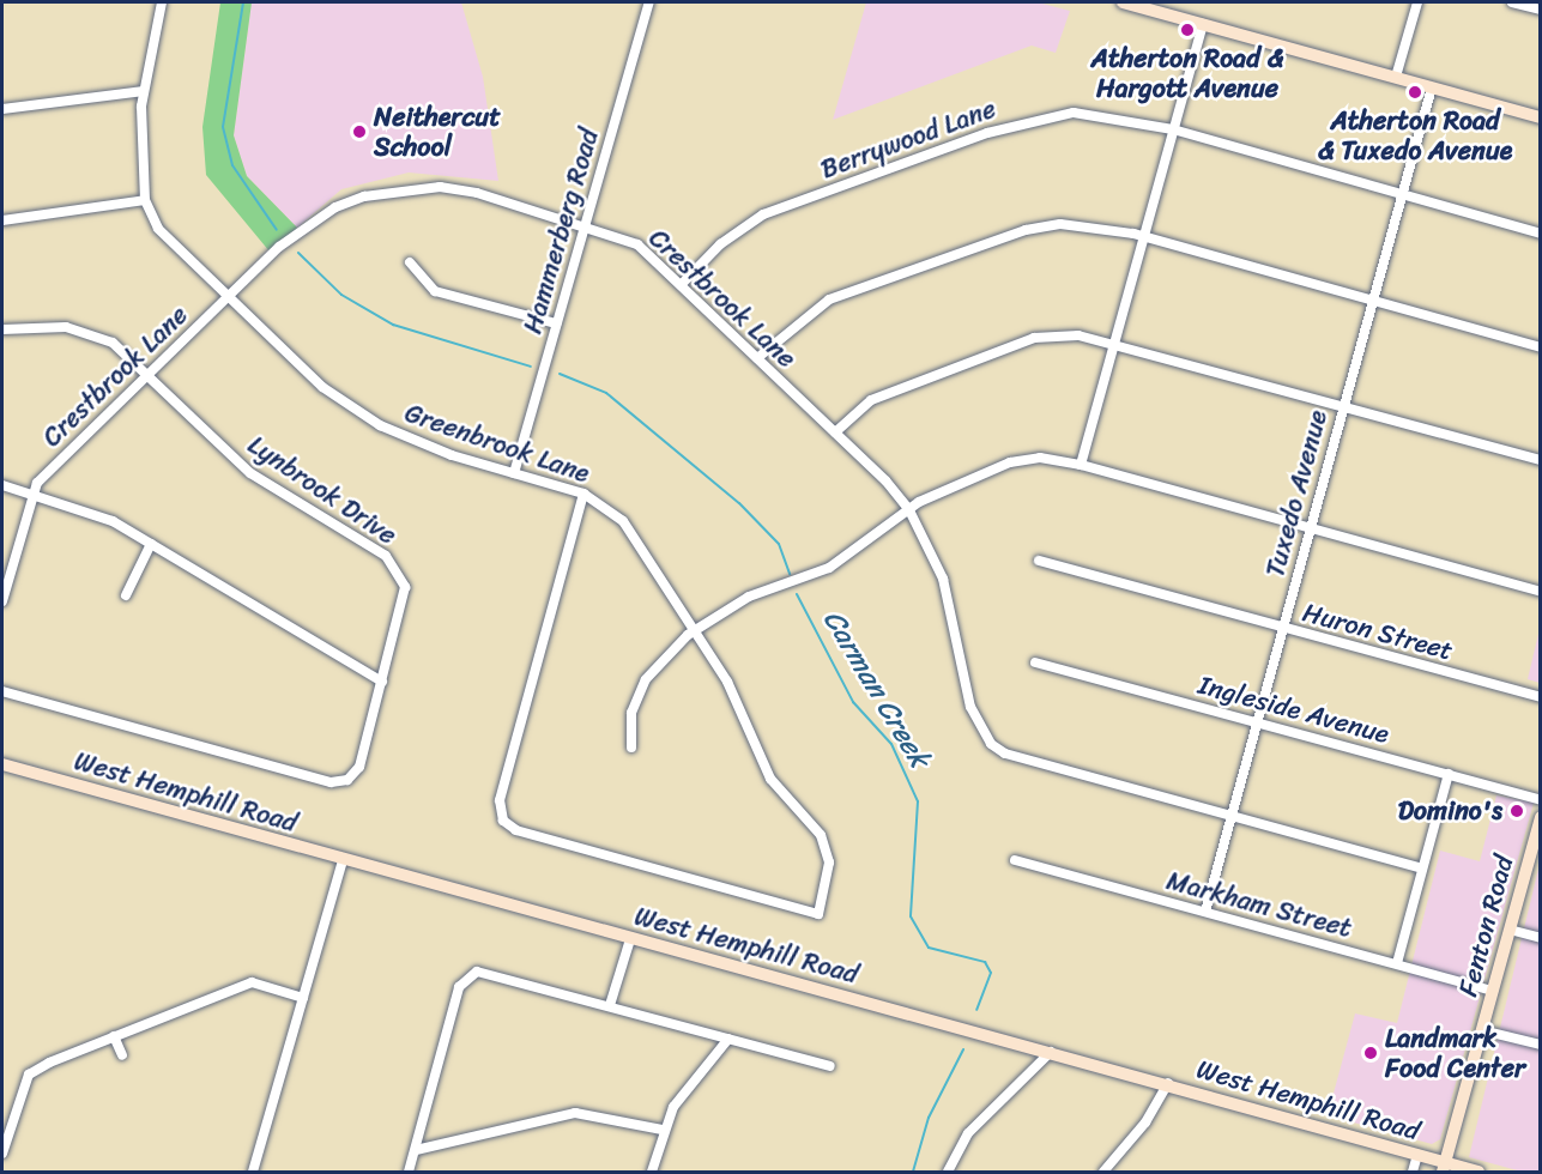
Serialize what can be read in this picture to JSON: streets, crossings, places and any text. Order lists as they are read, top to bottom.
{
  "streets": {
    "street": [
      "Berrywood Lane",
      "Hammerberg Road",
      "Crestbrook Lane",
      "Greenbrook Lane",
      "Lynbrook Drive",
      "Tuxedo Avenue",
      "Huron Street",
      "Ingleside Avenue",
      "West Hemphill Road",
      "Markham Street",
      "Fenton Road"
    ]
  },
  "crossings": [
    ["Berrywood Lane", "Crestbrook Lane"],
    ["Berrywood Lane", "Tuxedo Avenue"],
    ["Hammerberg Road", "Crestbrook Lane"],
    ["Hammerberg Road", "Greenbrook Lane"],
    ["Crestbrook Lane", "Greenbrook Lane"],
    ["Crestbrook Lane", "Lynbrook Drive"],
    ["Crestbrook Lane", "Tuxedo Avenue"],
    ["Tuxedo Avenue", "Huron Street"],
    ["Tuxedo Avenue", "Ingleside Avenue"],
    ["Tuxedo Avenue", "Markham Street"],
    ["West Hemphill Road", "Fenton Road"],
    ["Markham Street", "Fenton Road"]
  ],
  "water": ["Carman Creek"],
  "places": [
    "Atherton Road & Hargott Avenue",
    "Atherton Road & Tuxedo Avenue",
    "Neithercut School",
    "Domino's",
    "Landmark Food Center"
  ]
}
